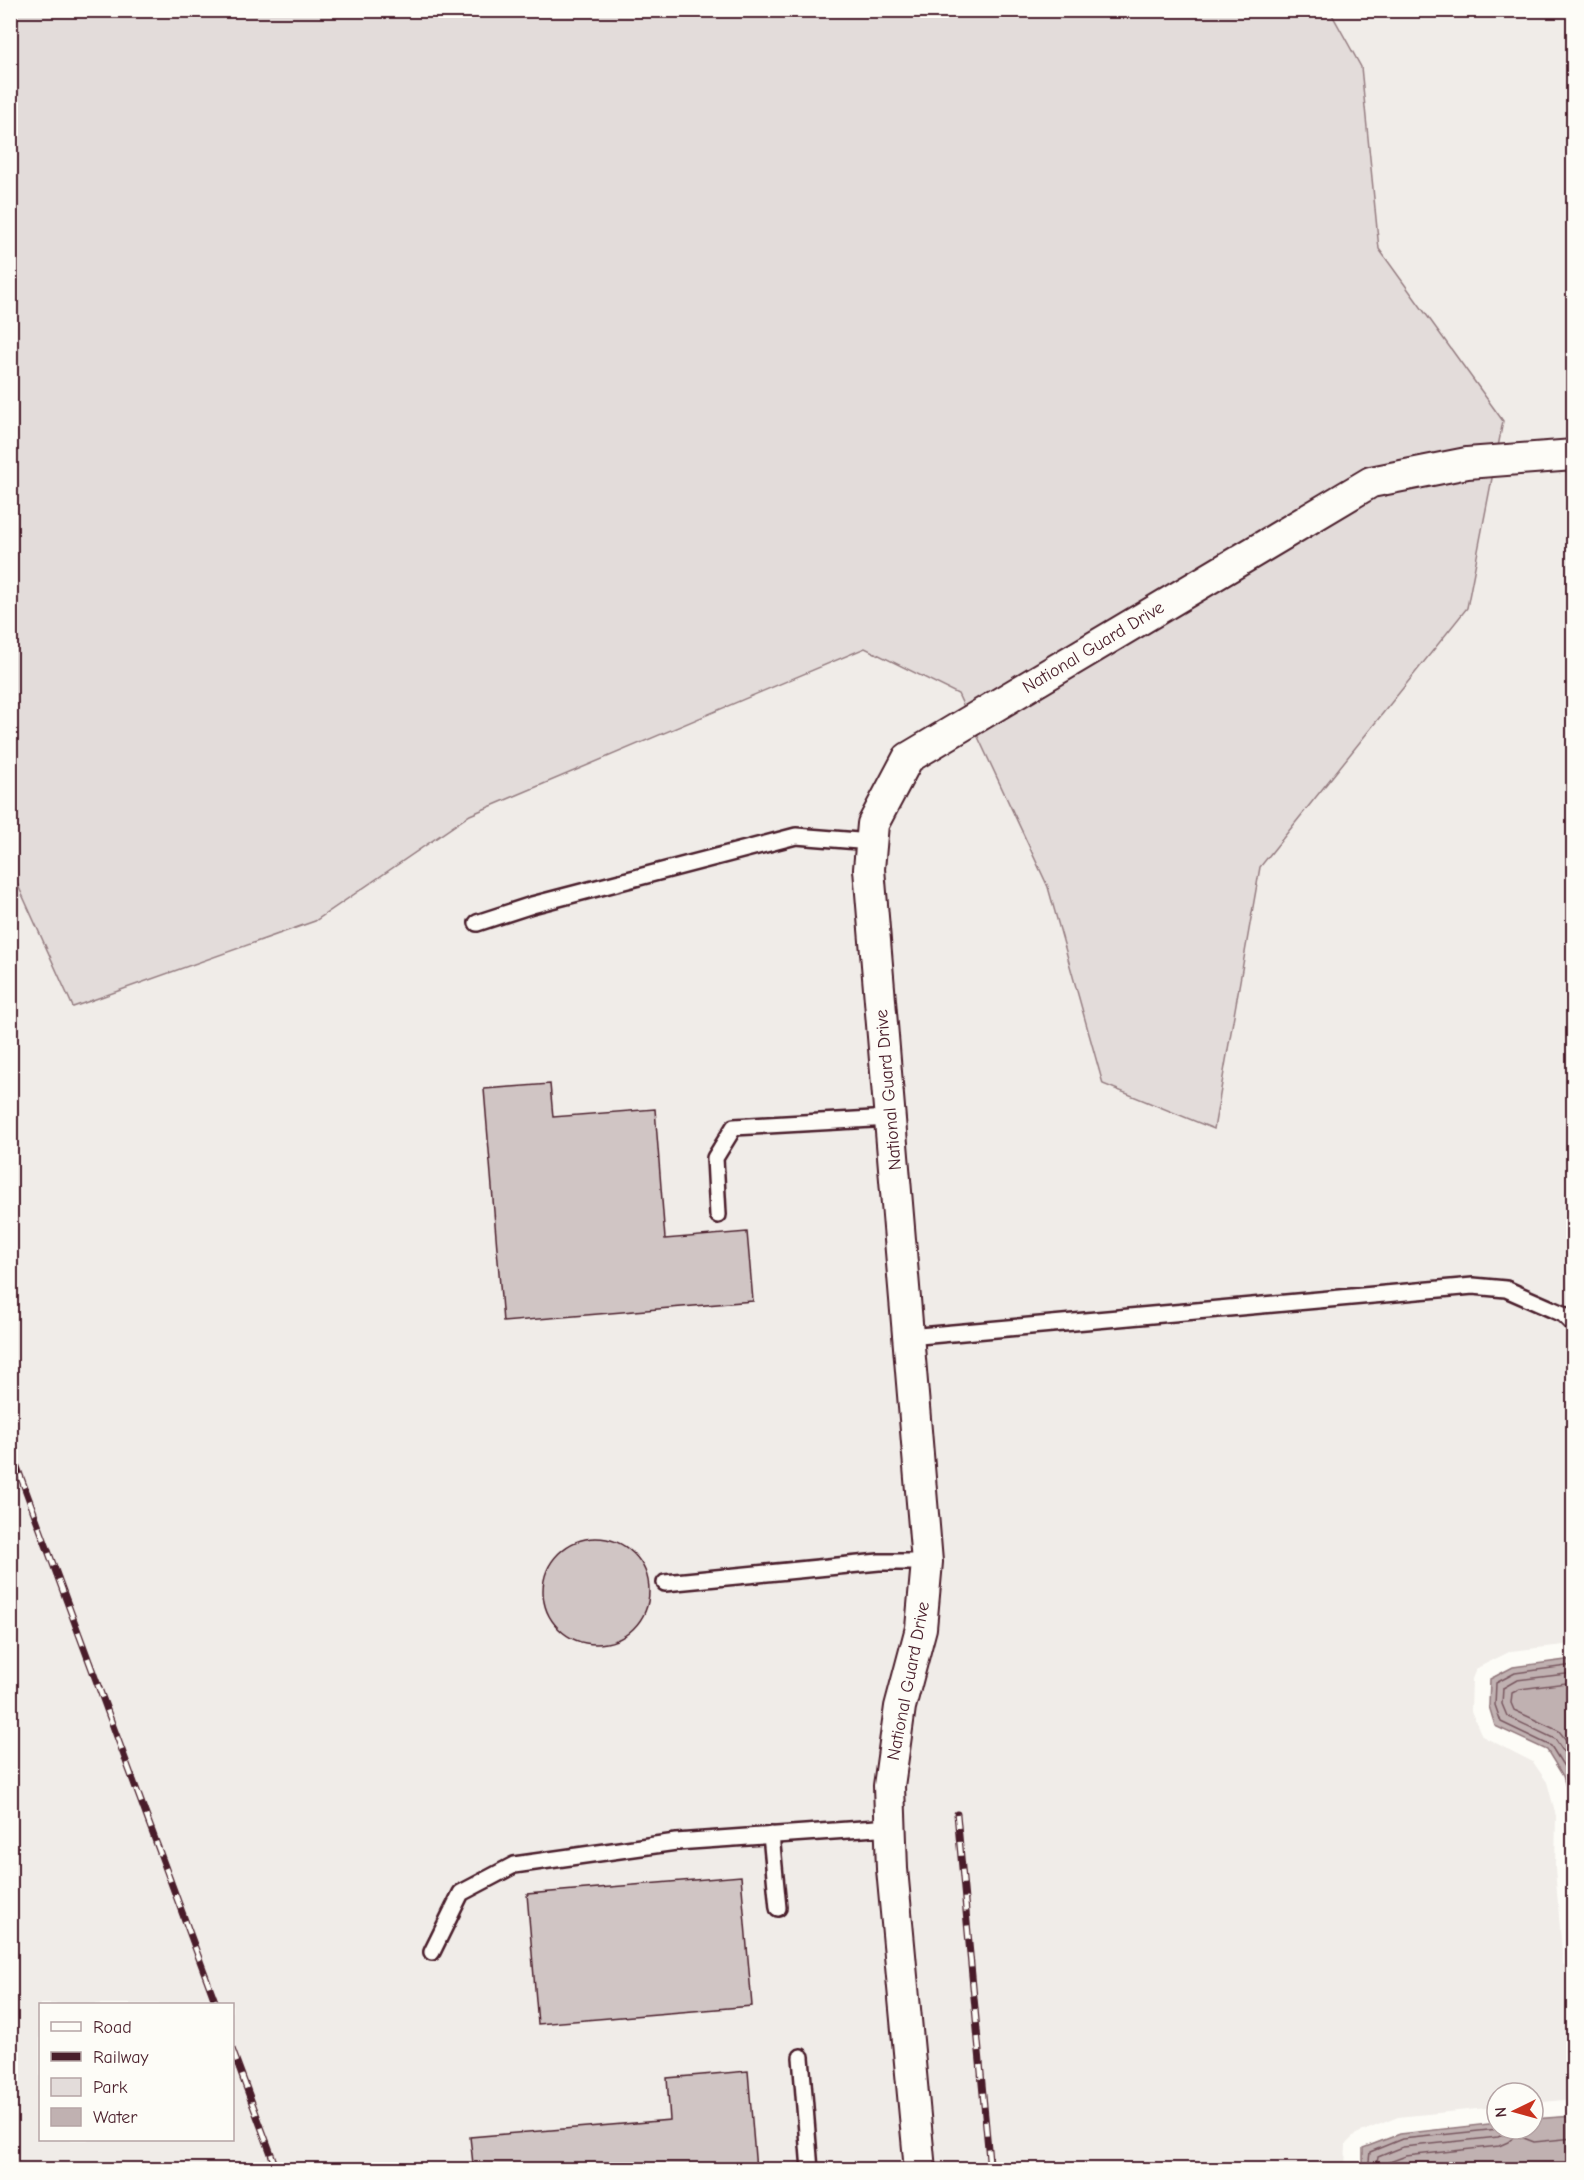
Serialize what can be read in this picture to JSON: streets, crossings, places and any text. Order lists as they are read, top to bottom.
{
  "streets": {
    "street": ["National Guard Drive"]
  },
  "legend": [
    "Road",
    "Railway",
    "Park",
    "Water"
  ],
  "north": "left"
}
